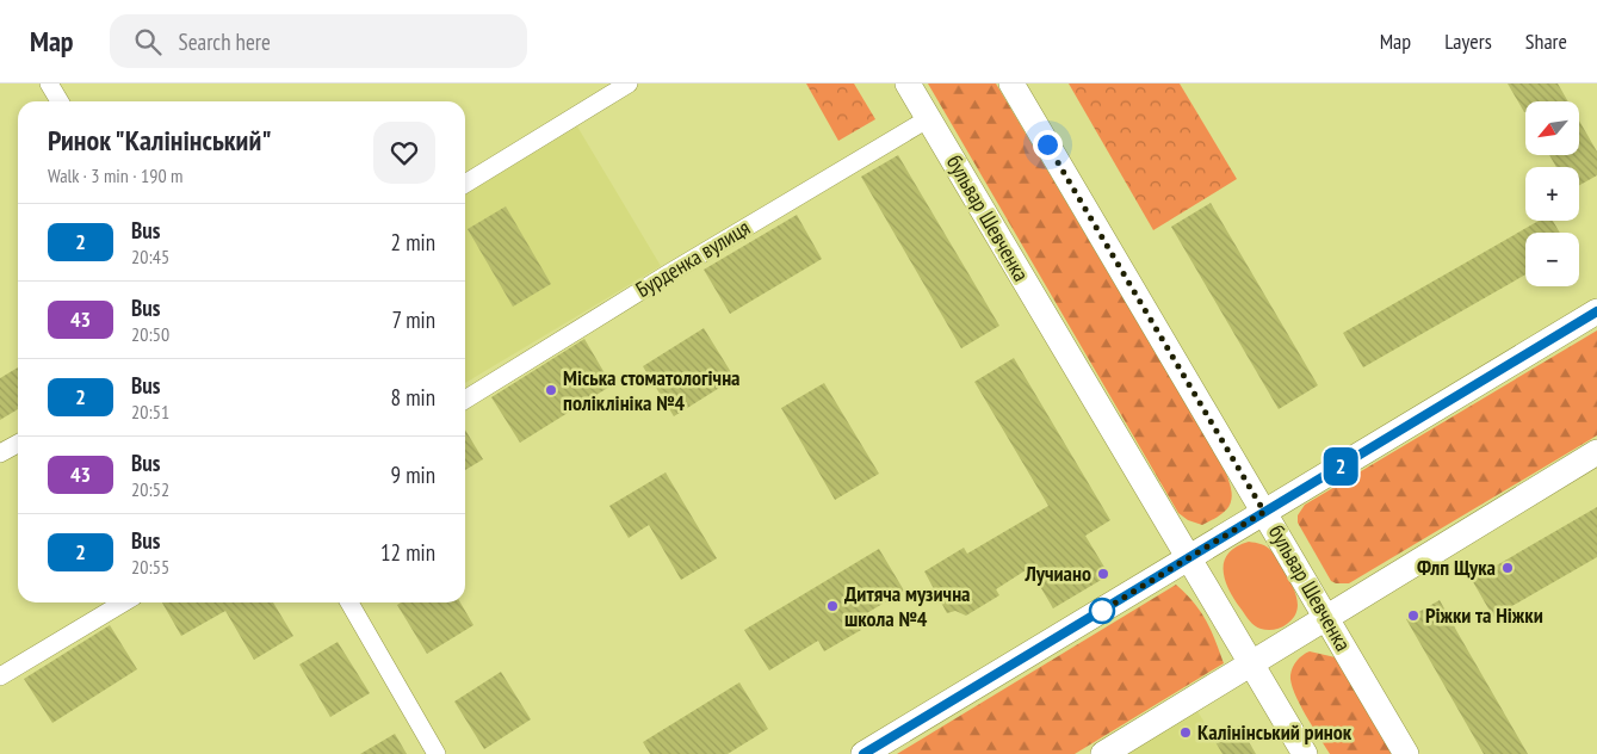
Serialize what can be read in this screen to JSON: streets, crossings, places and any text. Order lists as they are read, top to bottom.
{
  "streets": {
    "main road": ["бульвар Шевченка"],
    "street": ["Бурденка вулиця"]
  },
  "crossings": [
    ["бульвар Шевченка", "Бурденка вулиця"]
  ],
  "places": [
    "Міська стоматологічна поліклініка №4",
    "Флп Щука",
    "Лучиано",
    "Дитяча музична школа №4",
    "Ріжки та Ніжки",
    "Калінінський ринок"
  ],
  "lines": ["bus line 2"],
  "north": "bottom left",
  "page": {
    "header": "Map",
    "search": "Search here",
    "nav": ["Map", "Layers", "Share"],
    "on_map": "2",
    "map_buttons": ["+", "−"],
    "heading": ["Ринок \"Калінінський\"", "Walk · 3 min · 190 m"],
    "list": [
      {
        "mark": "2",
        "name": "Bus",
        "note": "20:45",
        "value": "2 min"
      },
      {
        "mark": "43",
        "name": "Bus",
        "note": "20:50",
        "value": "7 min"
      },
      {
        "mark": "2",
        "name": "Bus",
        "note": "20:51",
        "value": "8 min"
      },
      {
        "mark": "43",
        "name": "Bus",
        "note": "20:52",
        "value": "9 min"
      },
      {
        "mark": "2",
        "name": "Bus",
        "note": "20:55",
        "value": "12 min"
      }
    ]
  }
}
